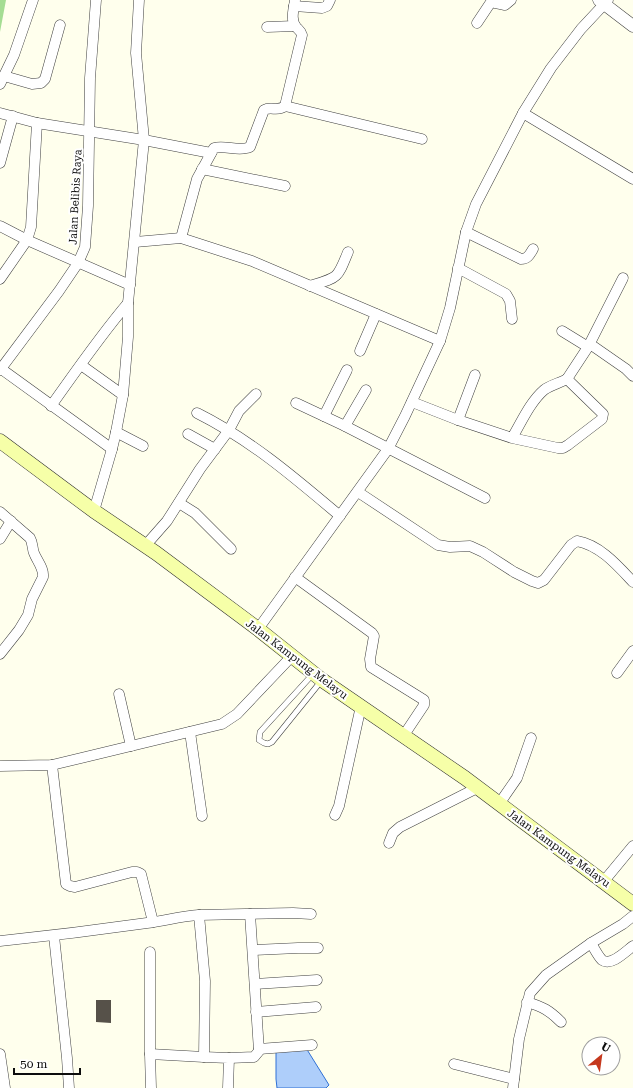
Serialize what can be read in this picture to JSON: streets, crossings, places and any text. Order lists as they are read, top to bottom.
{
  "streets": {
    "main road": ["Jalan Kampung Melayu"],
    "street": ["Jalan Belibis Raya"]
  },
  "scale_bar": "50 m",
  "north": "top right"
}
